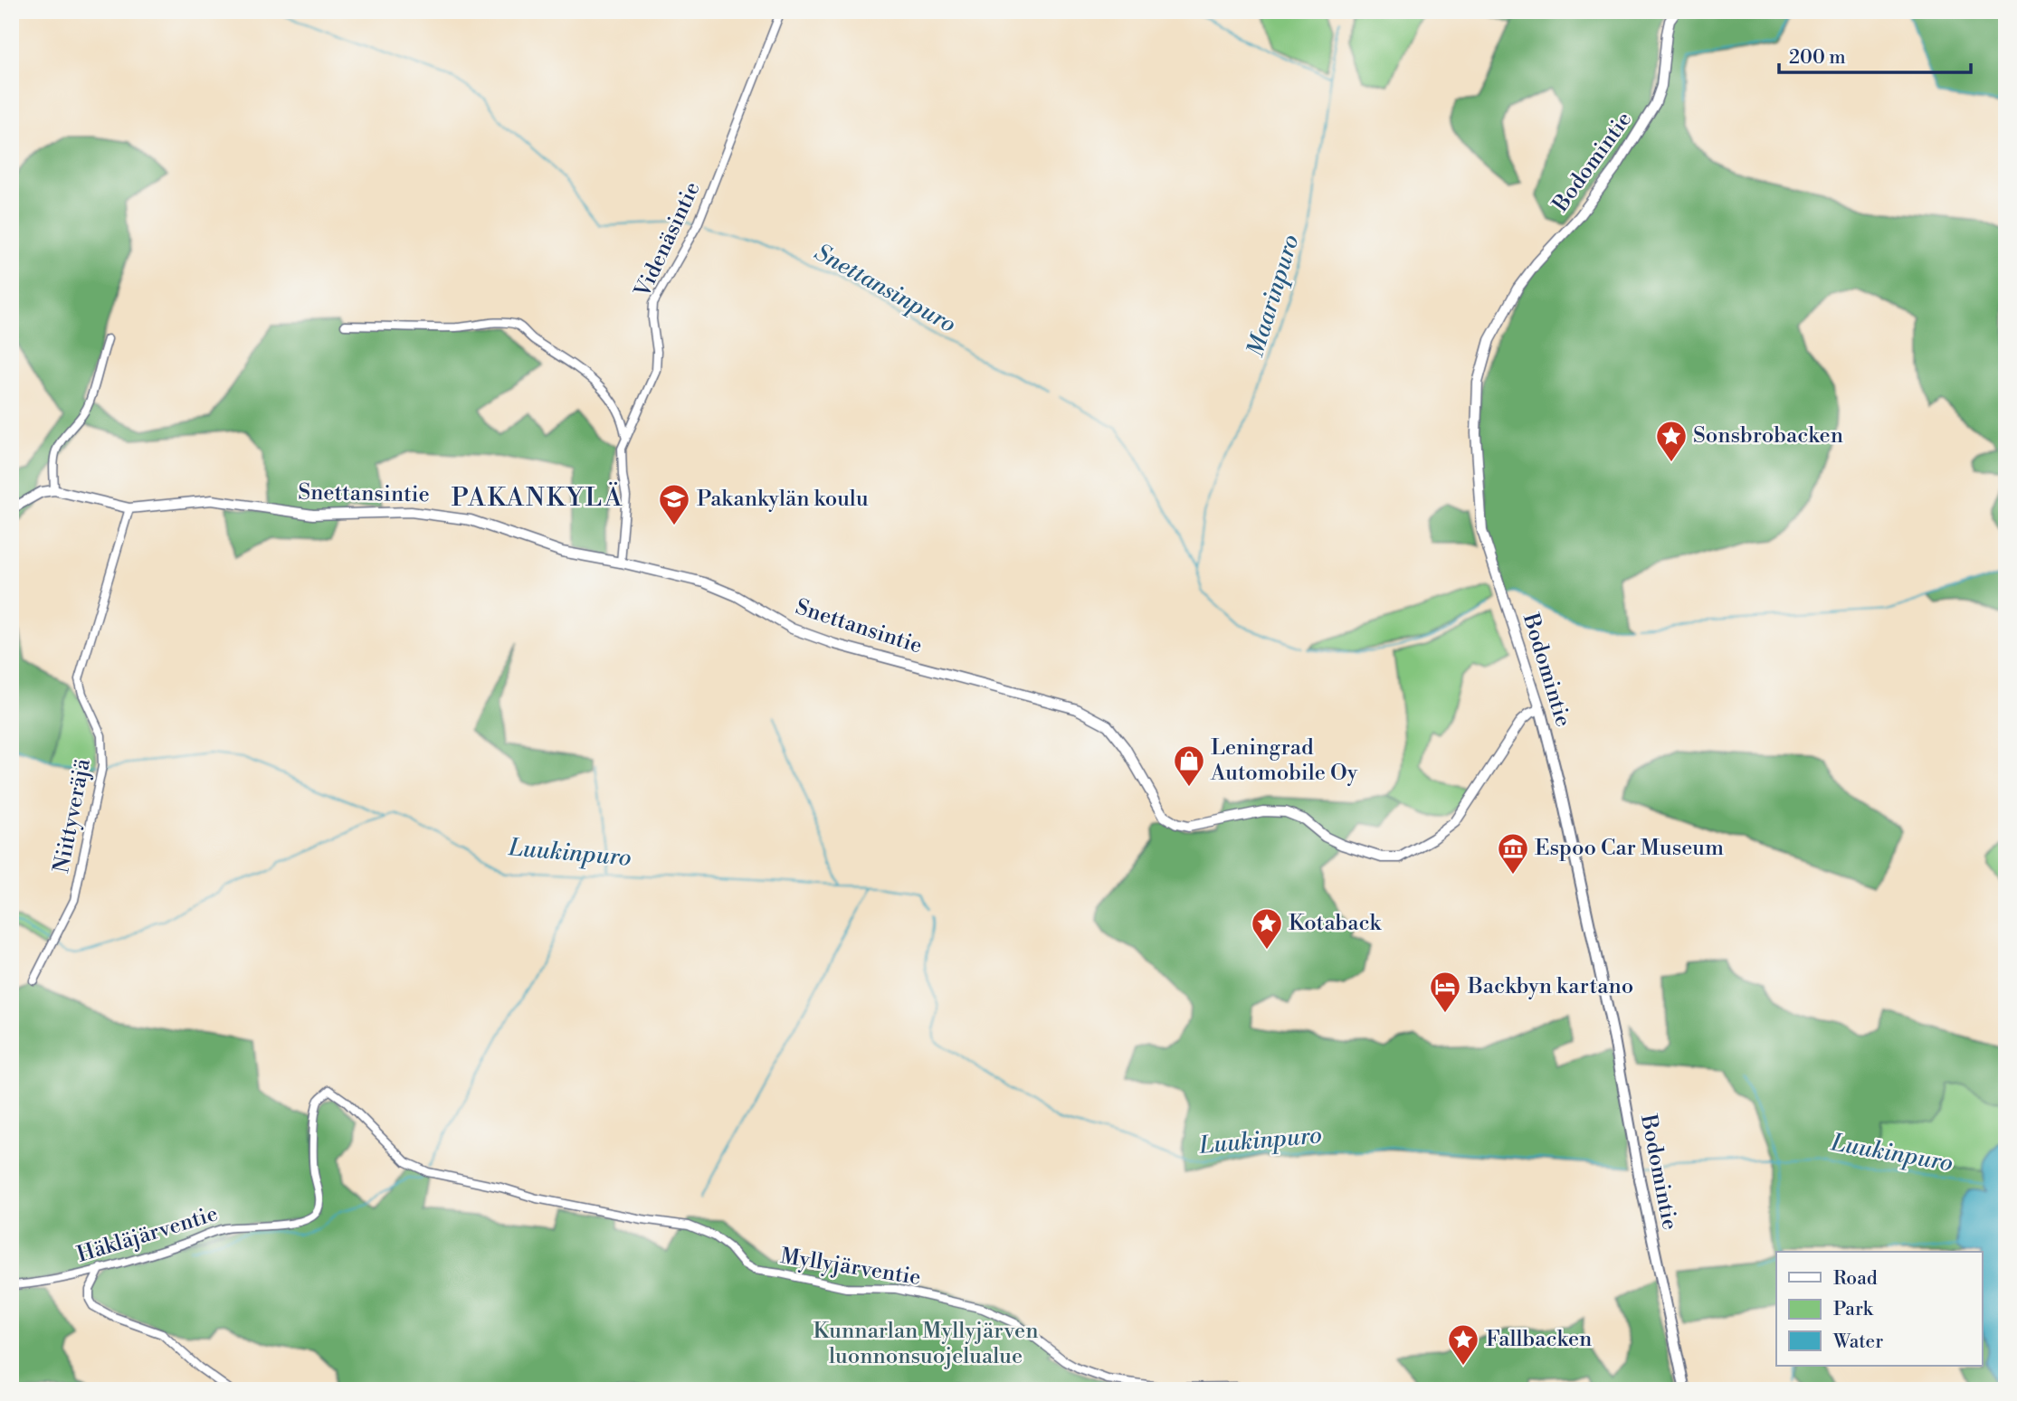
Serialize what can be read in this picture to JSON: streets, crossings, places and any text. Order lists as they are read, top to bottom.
{
  "streets": {
    "main road": ["Bodomintie"],
    "street": [
      "Videnäsintie",
      "Snettansintie",
      "Niittyveräjä",
      "Häkläjärventie",
      "Myllyjärventie"
    ]
  },
  "crossings": [
    ["Bodomintie", "Snettansintie"],
    ["Videnäsintie", "Snettansintie"],
    ["Snettansintie", "Niittyveräjä"],
    ["Häkläjärventie", "Myllyjärventie"]
  ],
  "districts": ["PAKANKYLÄ"],
  "water": ["Snettansinpuro", "Maarinpuro", "Luukinpuro"],
  "parks": ["Kunnarlan Myllyjärven luonnonsuojelualue"],
  "places": {
    "place": ["Sonsbrobacken", "Kotaback", "Fallbacken"],
    "school or university": ["Pakankylän koulu"],
    "shop": ["Leningrad Automobile Oy"],
    "museum": ["Espoo Car Museum"],
    "hotel": ["Backbyn kartano"]
  },
  "legend": ["Road", "Park", "Water"],
  "scale_bar": "200 m"
}
